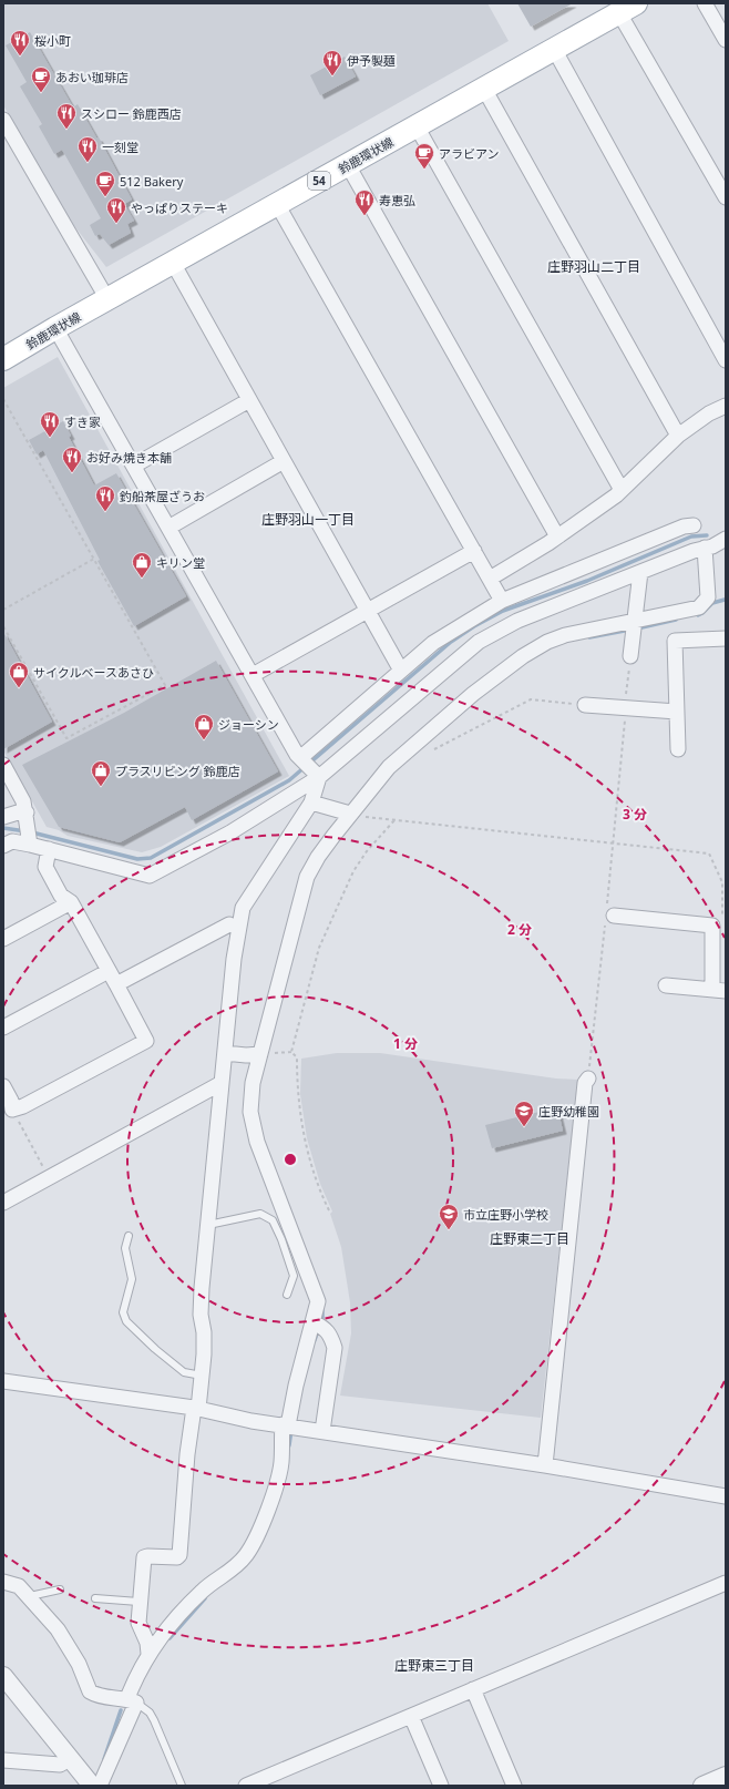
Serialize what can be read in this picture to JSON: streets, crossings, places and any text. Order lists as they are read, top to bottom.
{
  "streets": {
    "main road": ["鈴鹿環状線", "54"]
  },
  "districts": [
    "庄野羽山二丁目",
    "庄野羽山一丁目",
    "庄野東二丁目",
    "庄野東三丁目"
  ],
  "places": {
    "restaurant": [
      "桜小町",
      "伊予製麺",
      "スシロー 鈴鹿西店",
      "一刻堂",
      "寿恵弘",
      "やっぱりステーキ",
      "すき家",
      "お好み焼き本舗",
      "釣船茶屋ざうお"
    ],
    "cafe": ["あおい珈琲店", "アラビアン", "512 Bakery"],
    "shop": [
      "キリン堂",
      "サイクルベースあさひ",
      "ジョーシン",
      "プラスリビング 鈴鹿店"
    ],
    "school or university": ["庄野幼稚園", "市立庄野小学校"]
  },
  "rings": ["3 分", "2 分", "1 分"]
}
